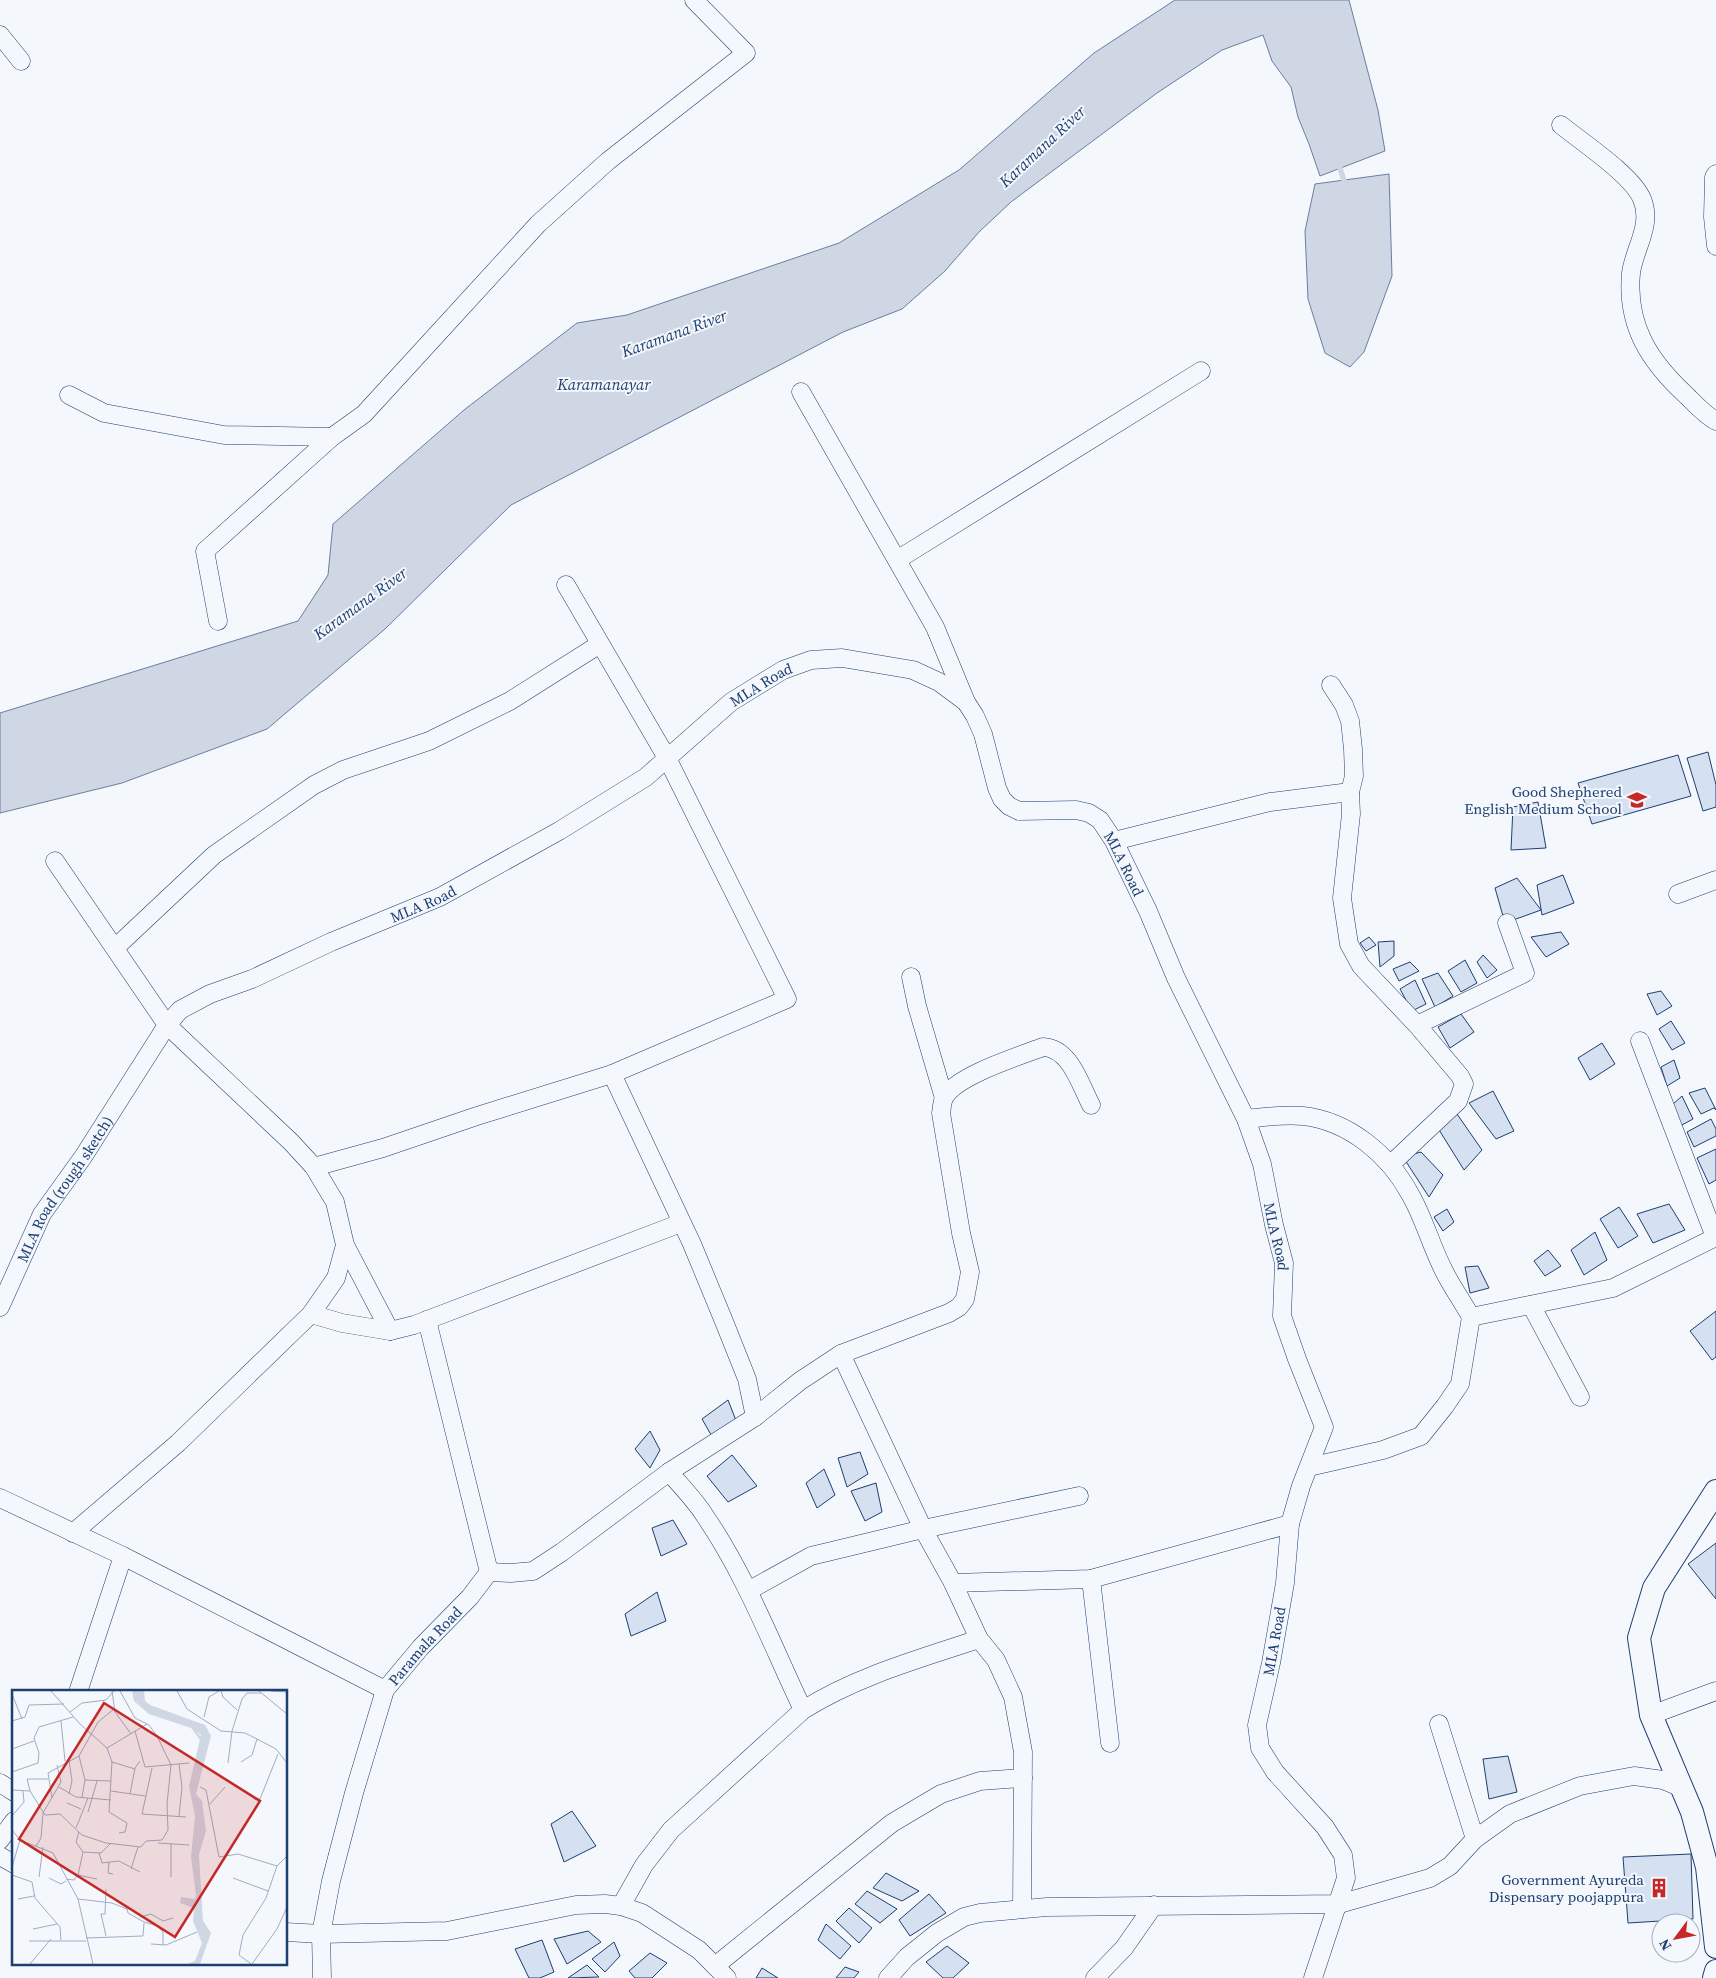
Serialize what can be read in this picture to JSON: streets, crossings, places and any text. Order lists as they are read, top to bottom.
{
  "streets": {
    "street": ["MLA Road", "MLA Road (rough sketch)", "Paramala Road"]
  },
  "crossings": [
    ["MLA Road", "MLA Road (rough sketch)"]
  ],
  "water": ["Karamana River", "Karamanayar"],
  "places": {
    "school or university": ["Good Shephered English Medium School"],
    "building": ["Government Ayureda Dispensary poojappura"]
  },
  "north": "bottom left"
}
